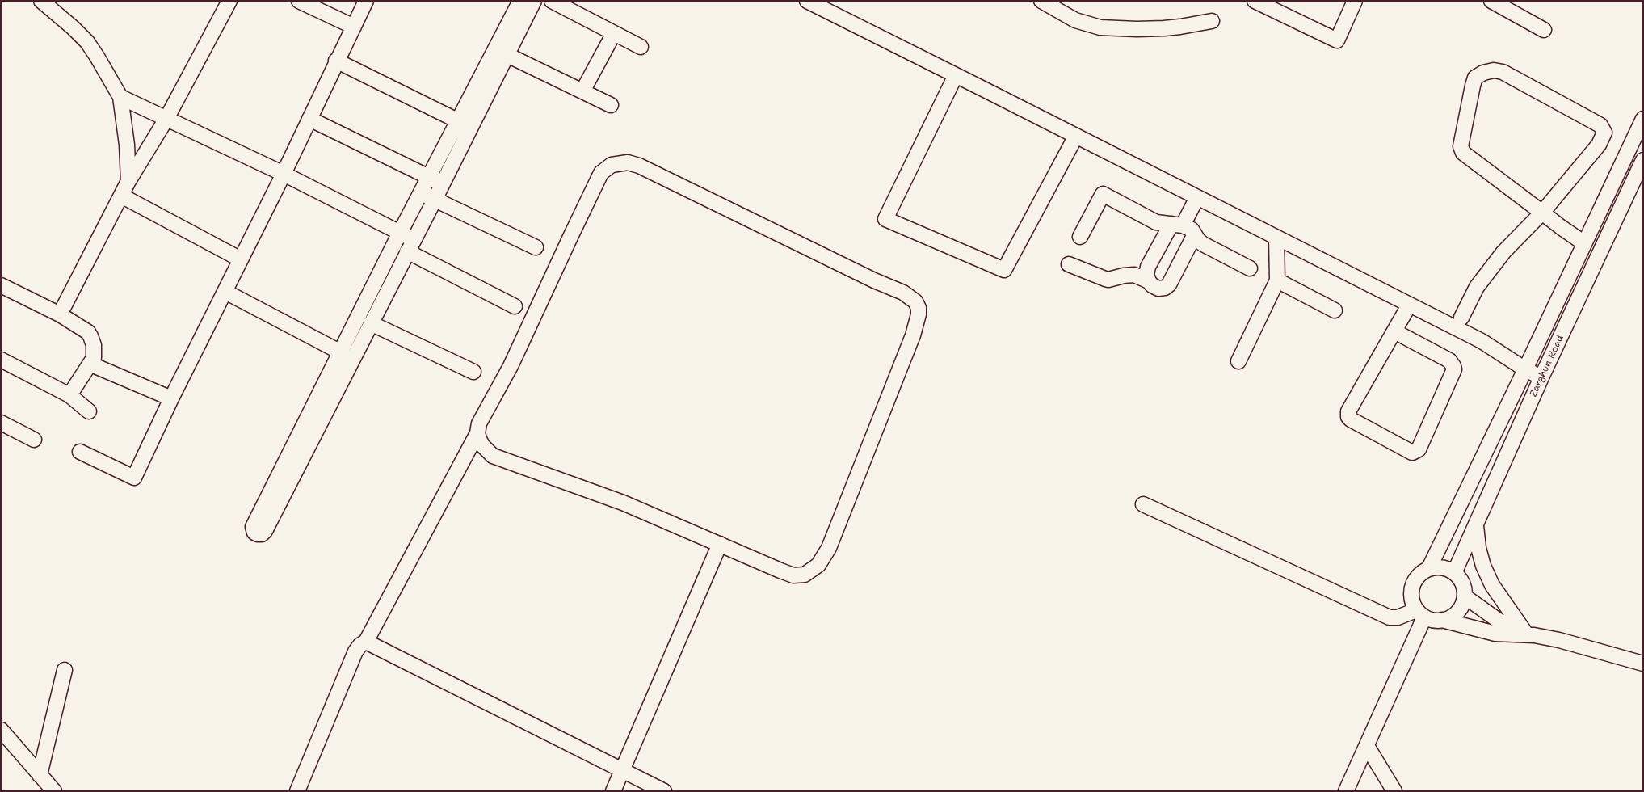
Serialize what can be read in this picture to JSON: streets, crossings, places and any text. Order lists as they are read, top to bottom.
{
  "streets": {
    "street": ["Zarghun Road"]
  }
}
